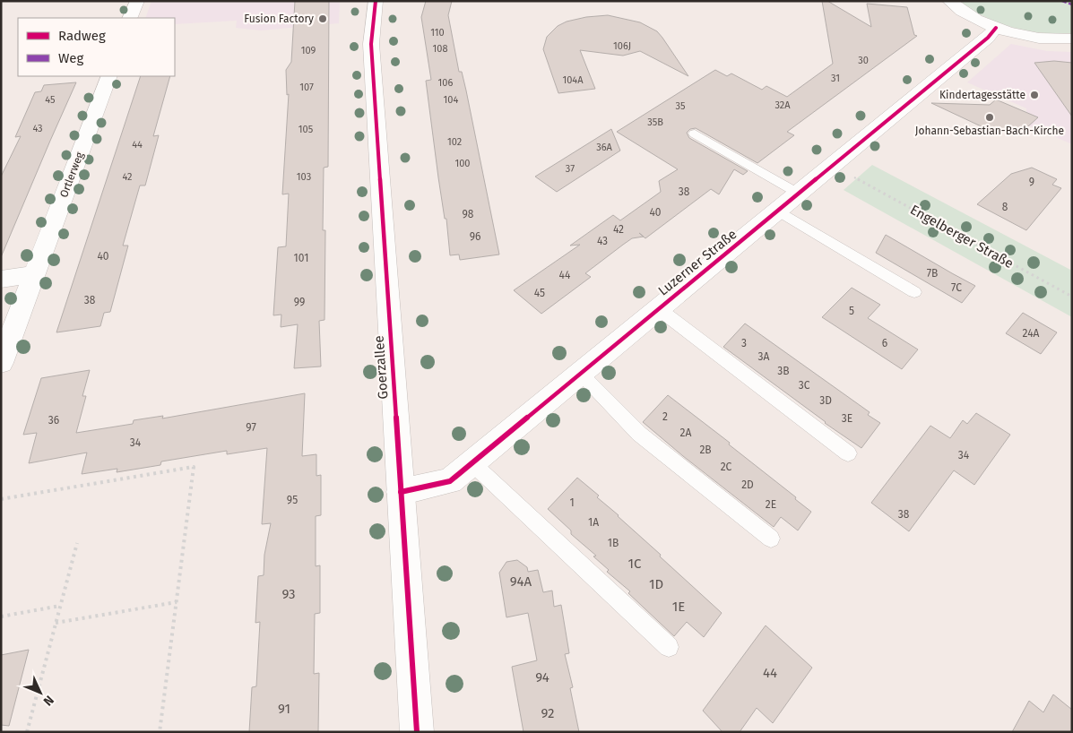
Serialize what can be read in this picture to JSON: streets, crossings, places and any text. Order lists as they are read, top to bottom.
{
  "streets": {
    "street": ["Ortlerweg", "Luzerner Straße", "Goerzallee"],
    "path": ["Engelberger Straße"]
  },
  "crossings": [
    ["Luzerner Straße", "Goerzallee"]
  ],
  "places": ["Fusion Factory", "Kindertagesstätte", "Johann-Sebastian-Bach-Kirche"],
  "house_numbers": [
    "110",
    "106J",
    "108",
    "109",
    "30",
    "31",
    "104A",
    "106",
    "107",
    "45",
    "104",
    "32A",
    "35",
    "35B",
    "43",
    "105",
    "102",
    "44",
    "36A",
    "100",
    "37",
    "42",
    "103",
    "9",
    "38",
    "8",
    "40",
    "98",
    "42",
    "96",
    "43",
    "40",
    "101",
    "7B",
    "44",
    "7C",
    "45",
    "38",
    "99",
    "5",
    "24A",
    "3",
    "6",
    "3A",
    "3B",
    "3C",
    "3D",
    "2",
    "3E",
    "36",
    "97",
    "2A",
    "34",
    "2B",
    "34",
    "2C",
    "2D",
    "95",
    "1",
    "2E",
    "38",
    "1A",
    "1B",
    "1C",
    "94A",
    "1D",
    "93",
    "1E",
    "44",
    "94",
    "91",
    "92"
  ],
  "legend": ["Radweg", "Weg"],
  "north": "bottom right"
}
